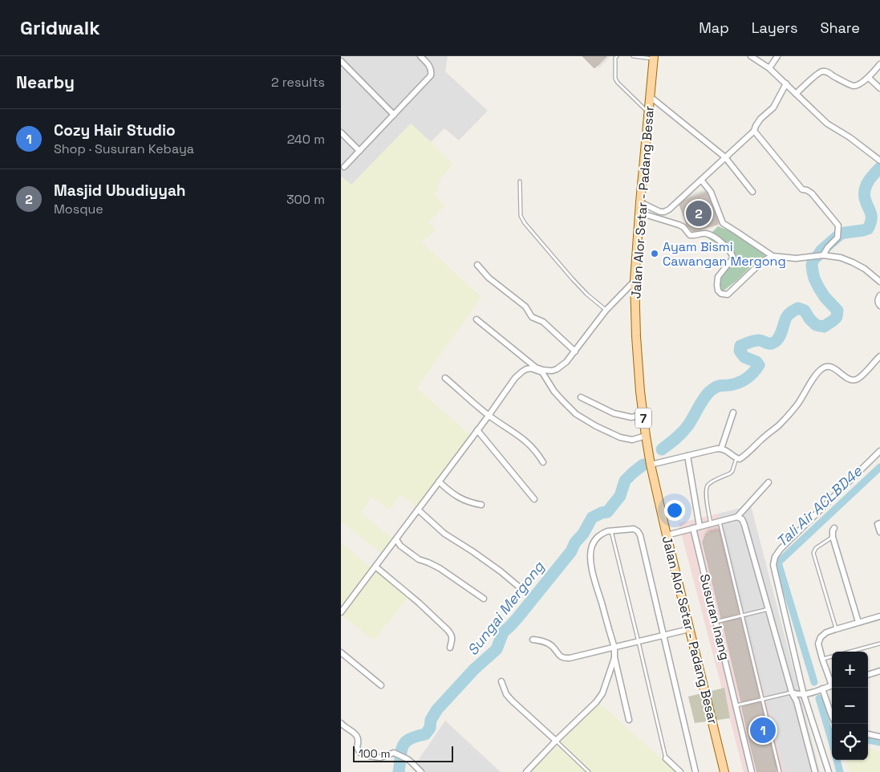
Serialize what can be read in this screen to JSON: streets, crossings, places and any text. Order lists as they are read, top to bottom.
{
  "streets": {
    "main road": ["Jalan Alor Setar - Padang Besar", "7"],
    "street": ["Susuran Inang"]
  },
  "water": ["Tali Air ACLBD4e", "Sungai Mergong"],
  "places": ["Ayam Bismi Cawangan Mergong"],
  "scale_bar": "100 m",
  "page": {
    "header": "Gridwalk",
    "nav": ["Map", "Layers", "Share"],
    "heading": ["Nearby", "2 results"],
    "list": [
      {
        "mark": "1",
        "name": "Cozy Hair Studio",
        "note": "Shop · Susuran Kebaya",
        "value": "240 m"
      },
      {
        "mark": "2",
        "name": "Masjid Ubudiyyah",
        "note": "Mosque",
        "value": "300 m"
      }
    ],
    "pins": ["2", "1"],
    "map_buttons": ["+", "−"],
    "scale": "100 m"
  }
}
